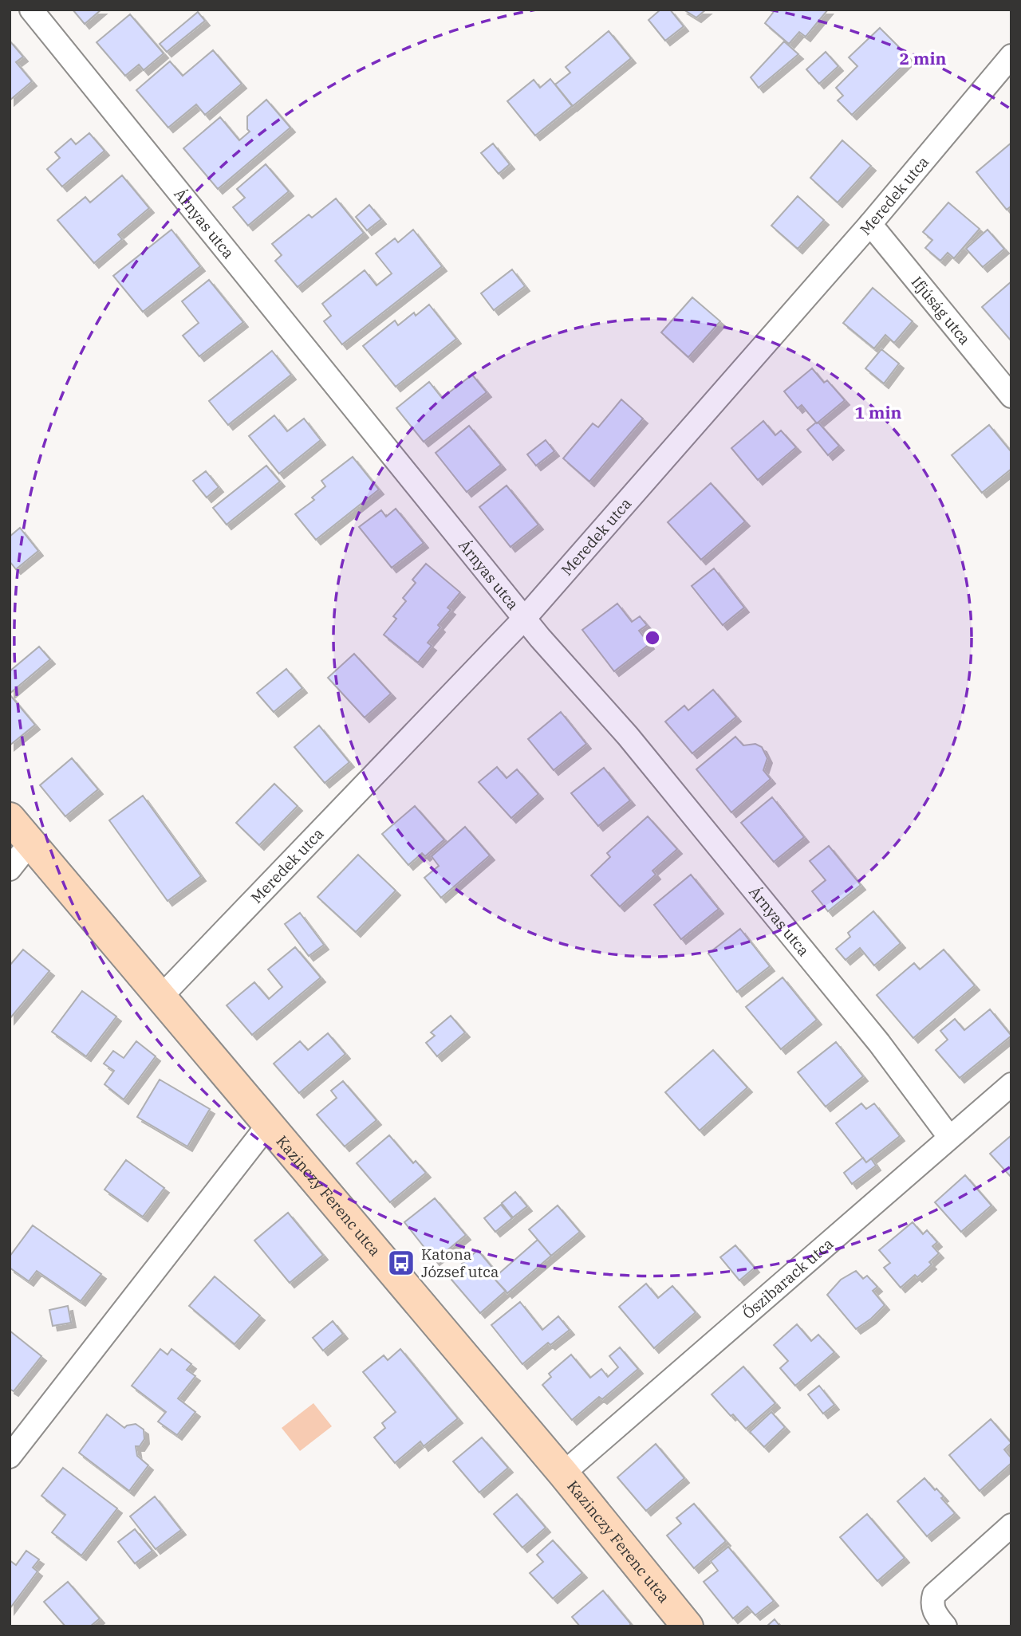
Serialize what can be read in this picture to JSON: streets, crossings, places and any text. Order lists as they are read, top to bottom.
{
  "streets": {
    "street": [
      "Meredek utca",
      "Árnyas utca",
      "Ifjúság utca",
      "Kazinczy Ferenc utca",
      "Őszibarack utca"
    ]
  },
  "crossings": [
    ["Meredek utca", "Árnyas utca"],
    ["Meredek utca", "Ifjúság utca"],
    ["Meredek utca", "Kazinczy Ferenc utca"],
    ["Árnyas utca", "Őszibarack utca"],
    ["Kazinczy Ferenc utca", "Őszibarack utca"]
  ],
  "places": {
    "bus stop": ["Katona József utca"]
  },
  "rings": ["2 min", "1 min"]
}
